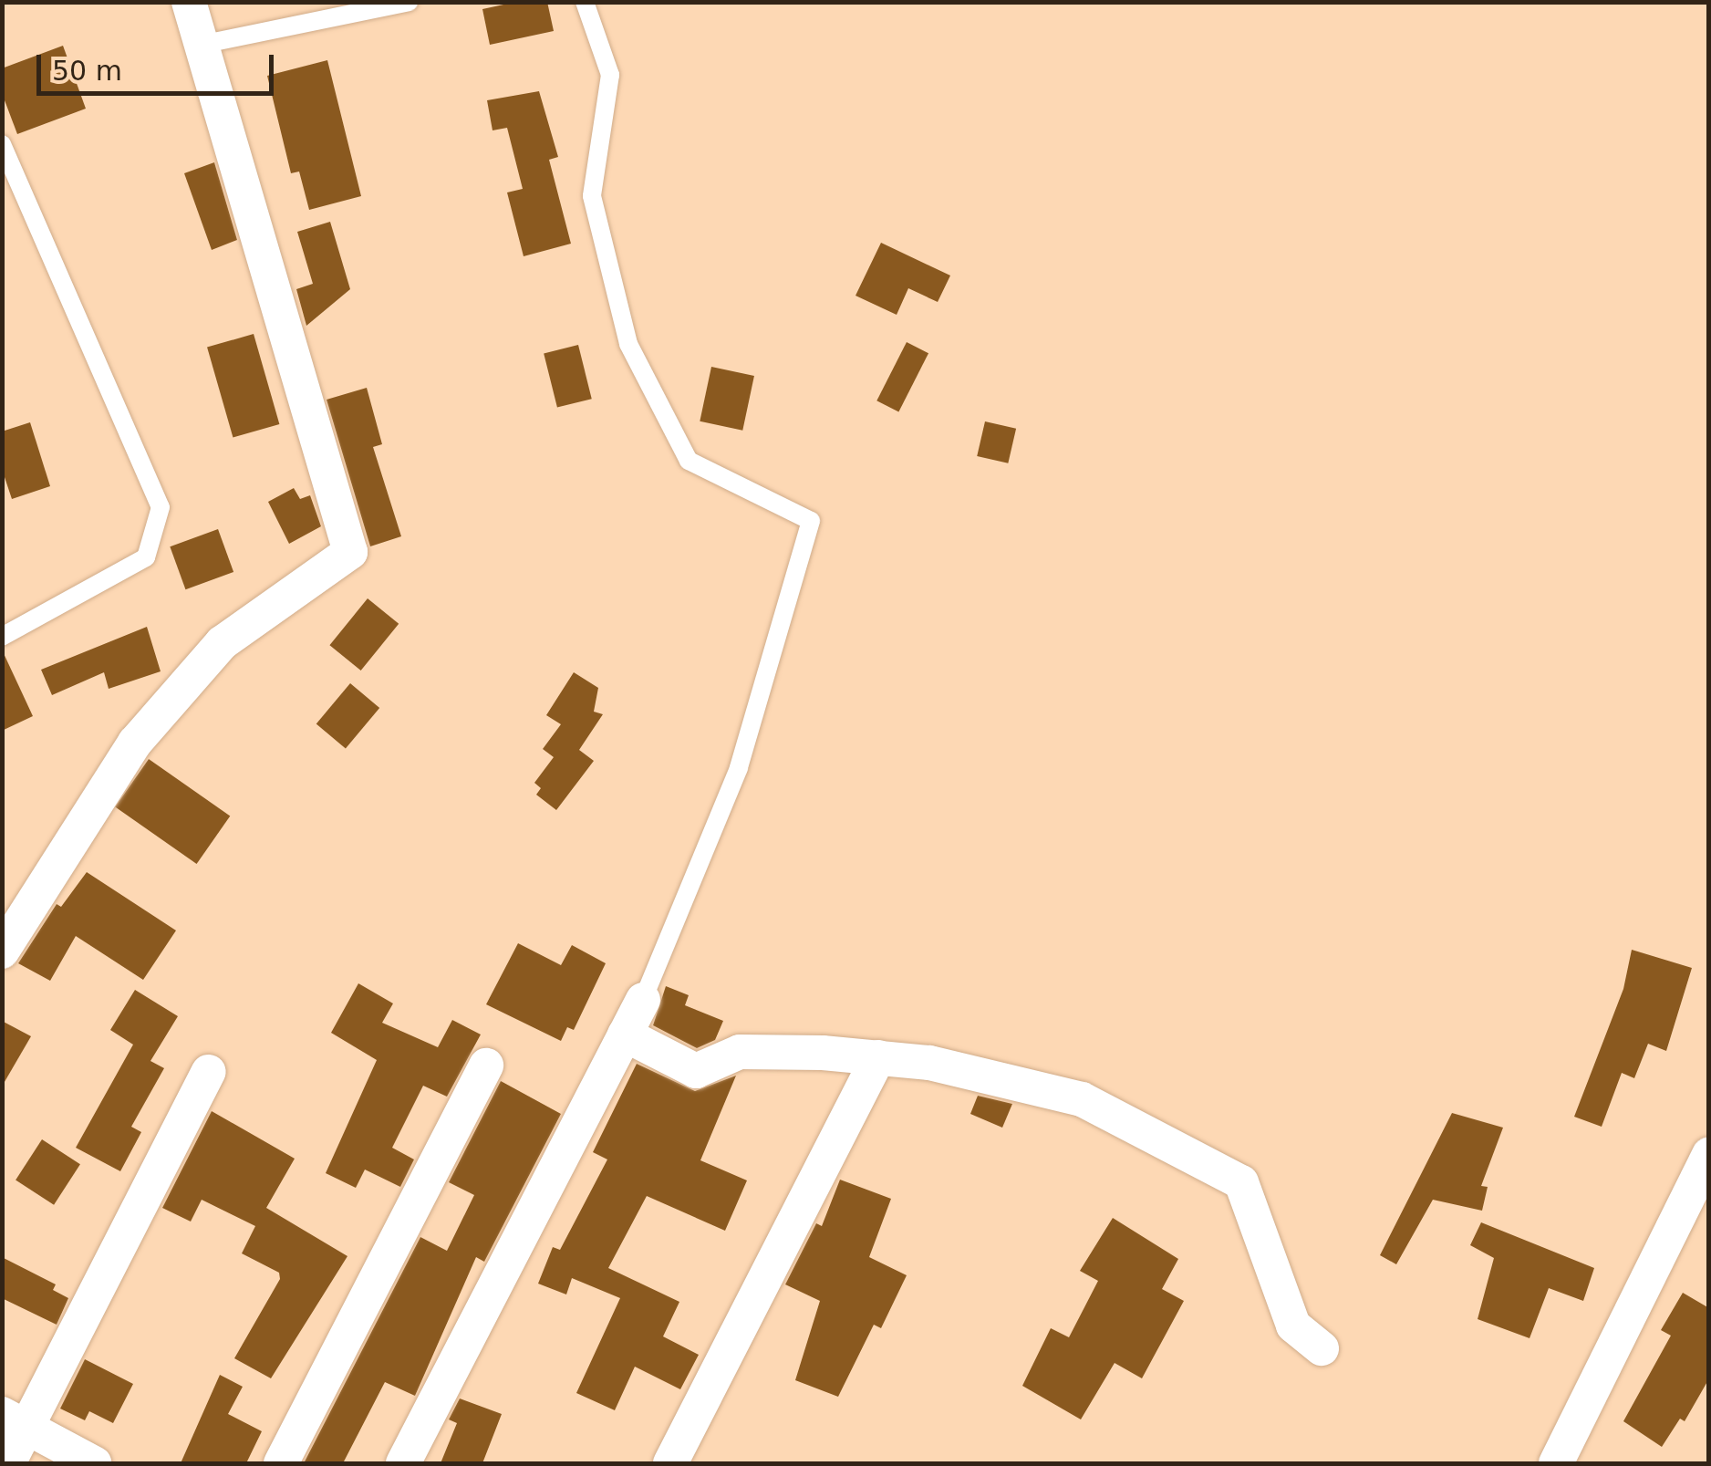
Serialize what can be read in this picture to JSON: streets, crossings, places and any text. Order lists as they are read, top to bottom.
{
  "scale_bar": "50 m"
}
